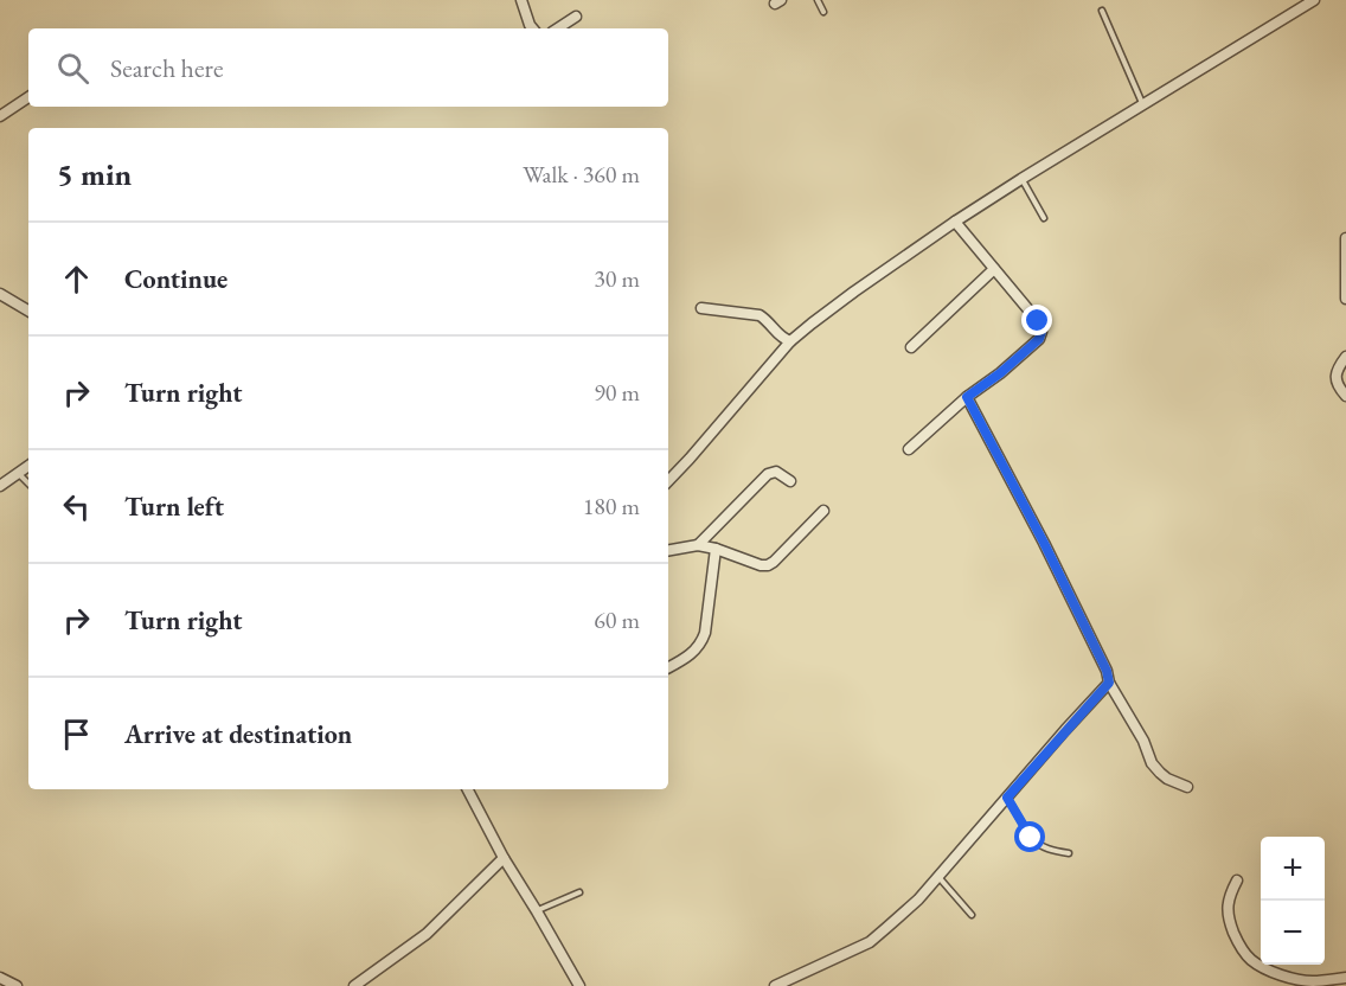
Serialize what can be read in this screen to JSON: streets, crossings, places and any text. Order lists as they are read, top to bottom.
{
  "page": {
    "search": "Search here",
    "heading": ["5 min", "Walk · 360 m"],
    "list": [
      ["Continue", "30 m"],
      ["Turn right", "90 m"],
      ["Turn left", "180 m"],
      ["Turn right", "60 m"],
      "Arrive at destination"
    ],
    "map_buttons": ["+", "−"]
  }
}
